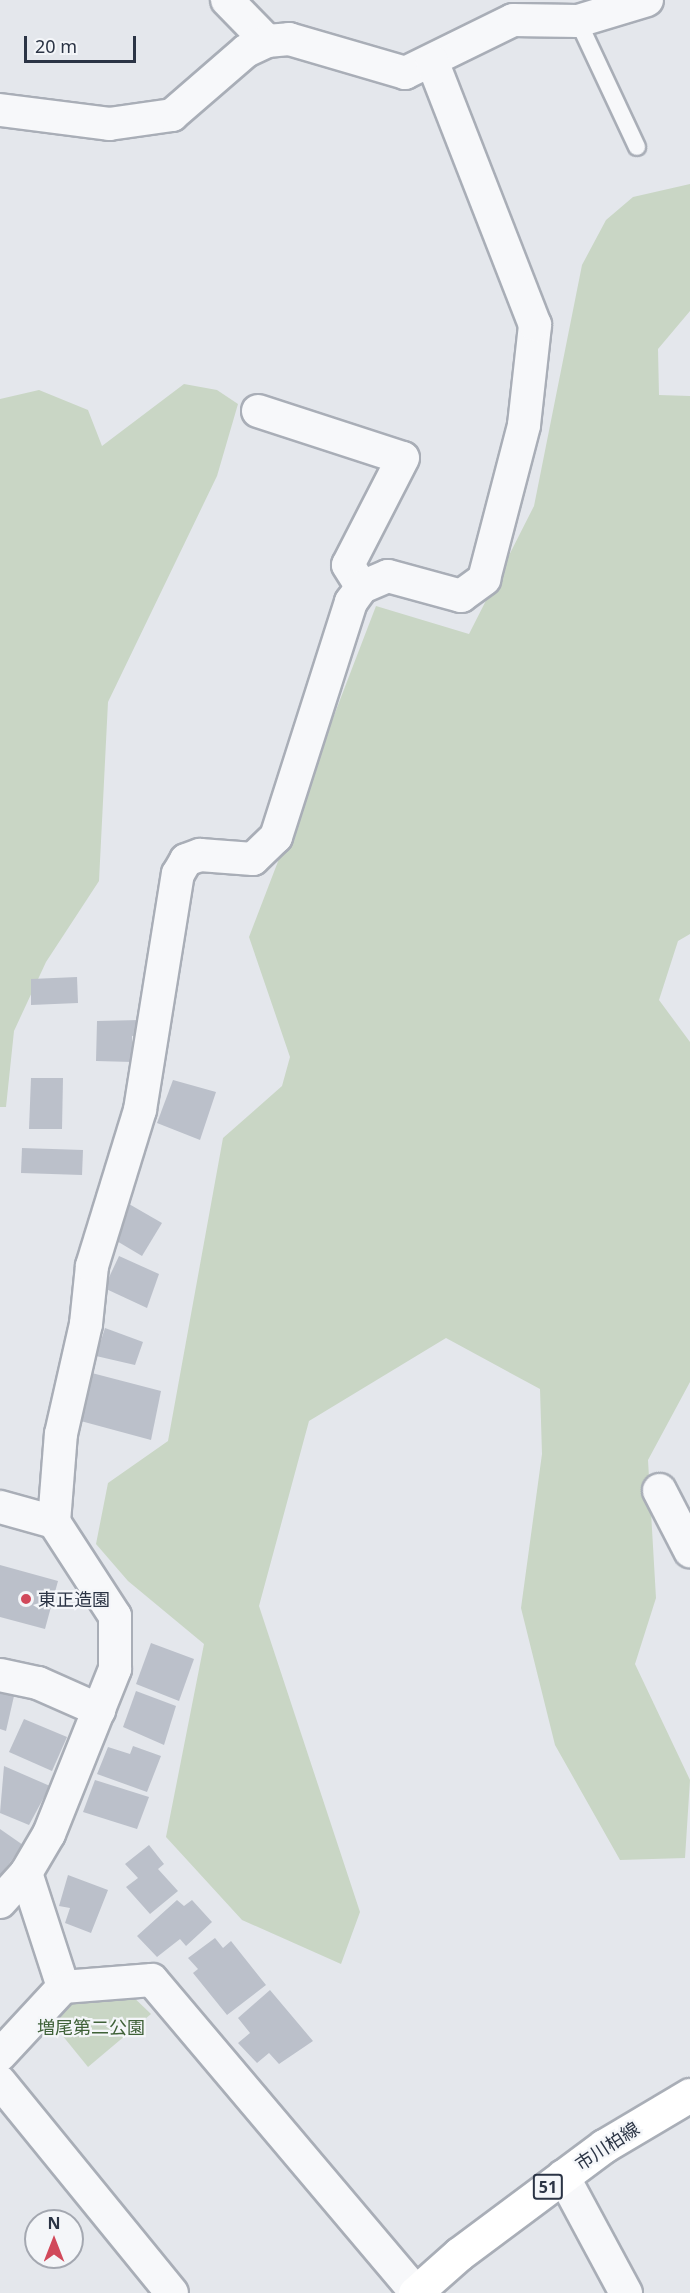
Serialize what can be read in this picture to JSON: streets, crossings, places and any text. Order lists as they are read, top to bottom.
{
  "streets": {
    "main road": ["市川柏線", "51"]
  },
  "parks": ["増尾第二公園"],
  "places": ["東正造園"],
  "scale_bar": "20 m",
  "north": "top"
}
